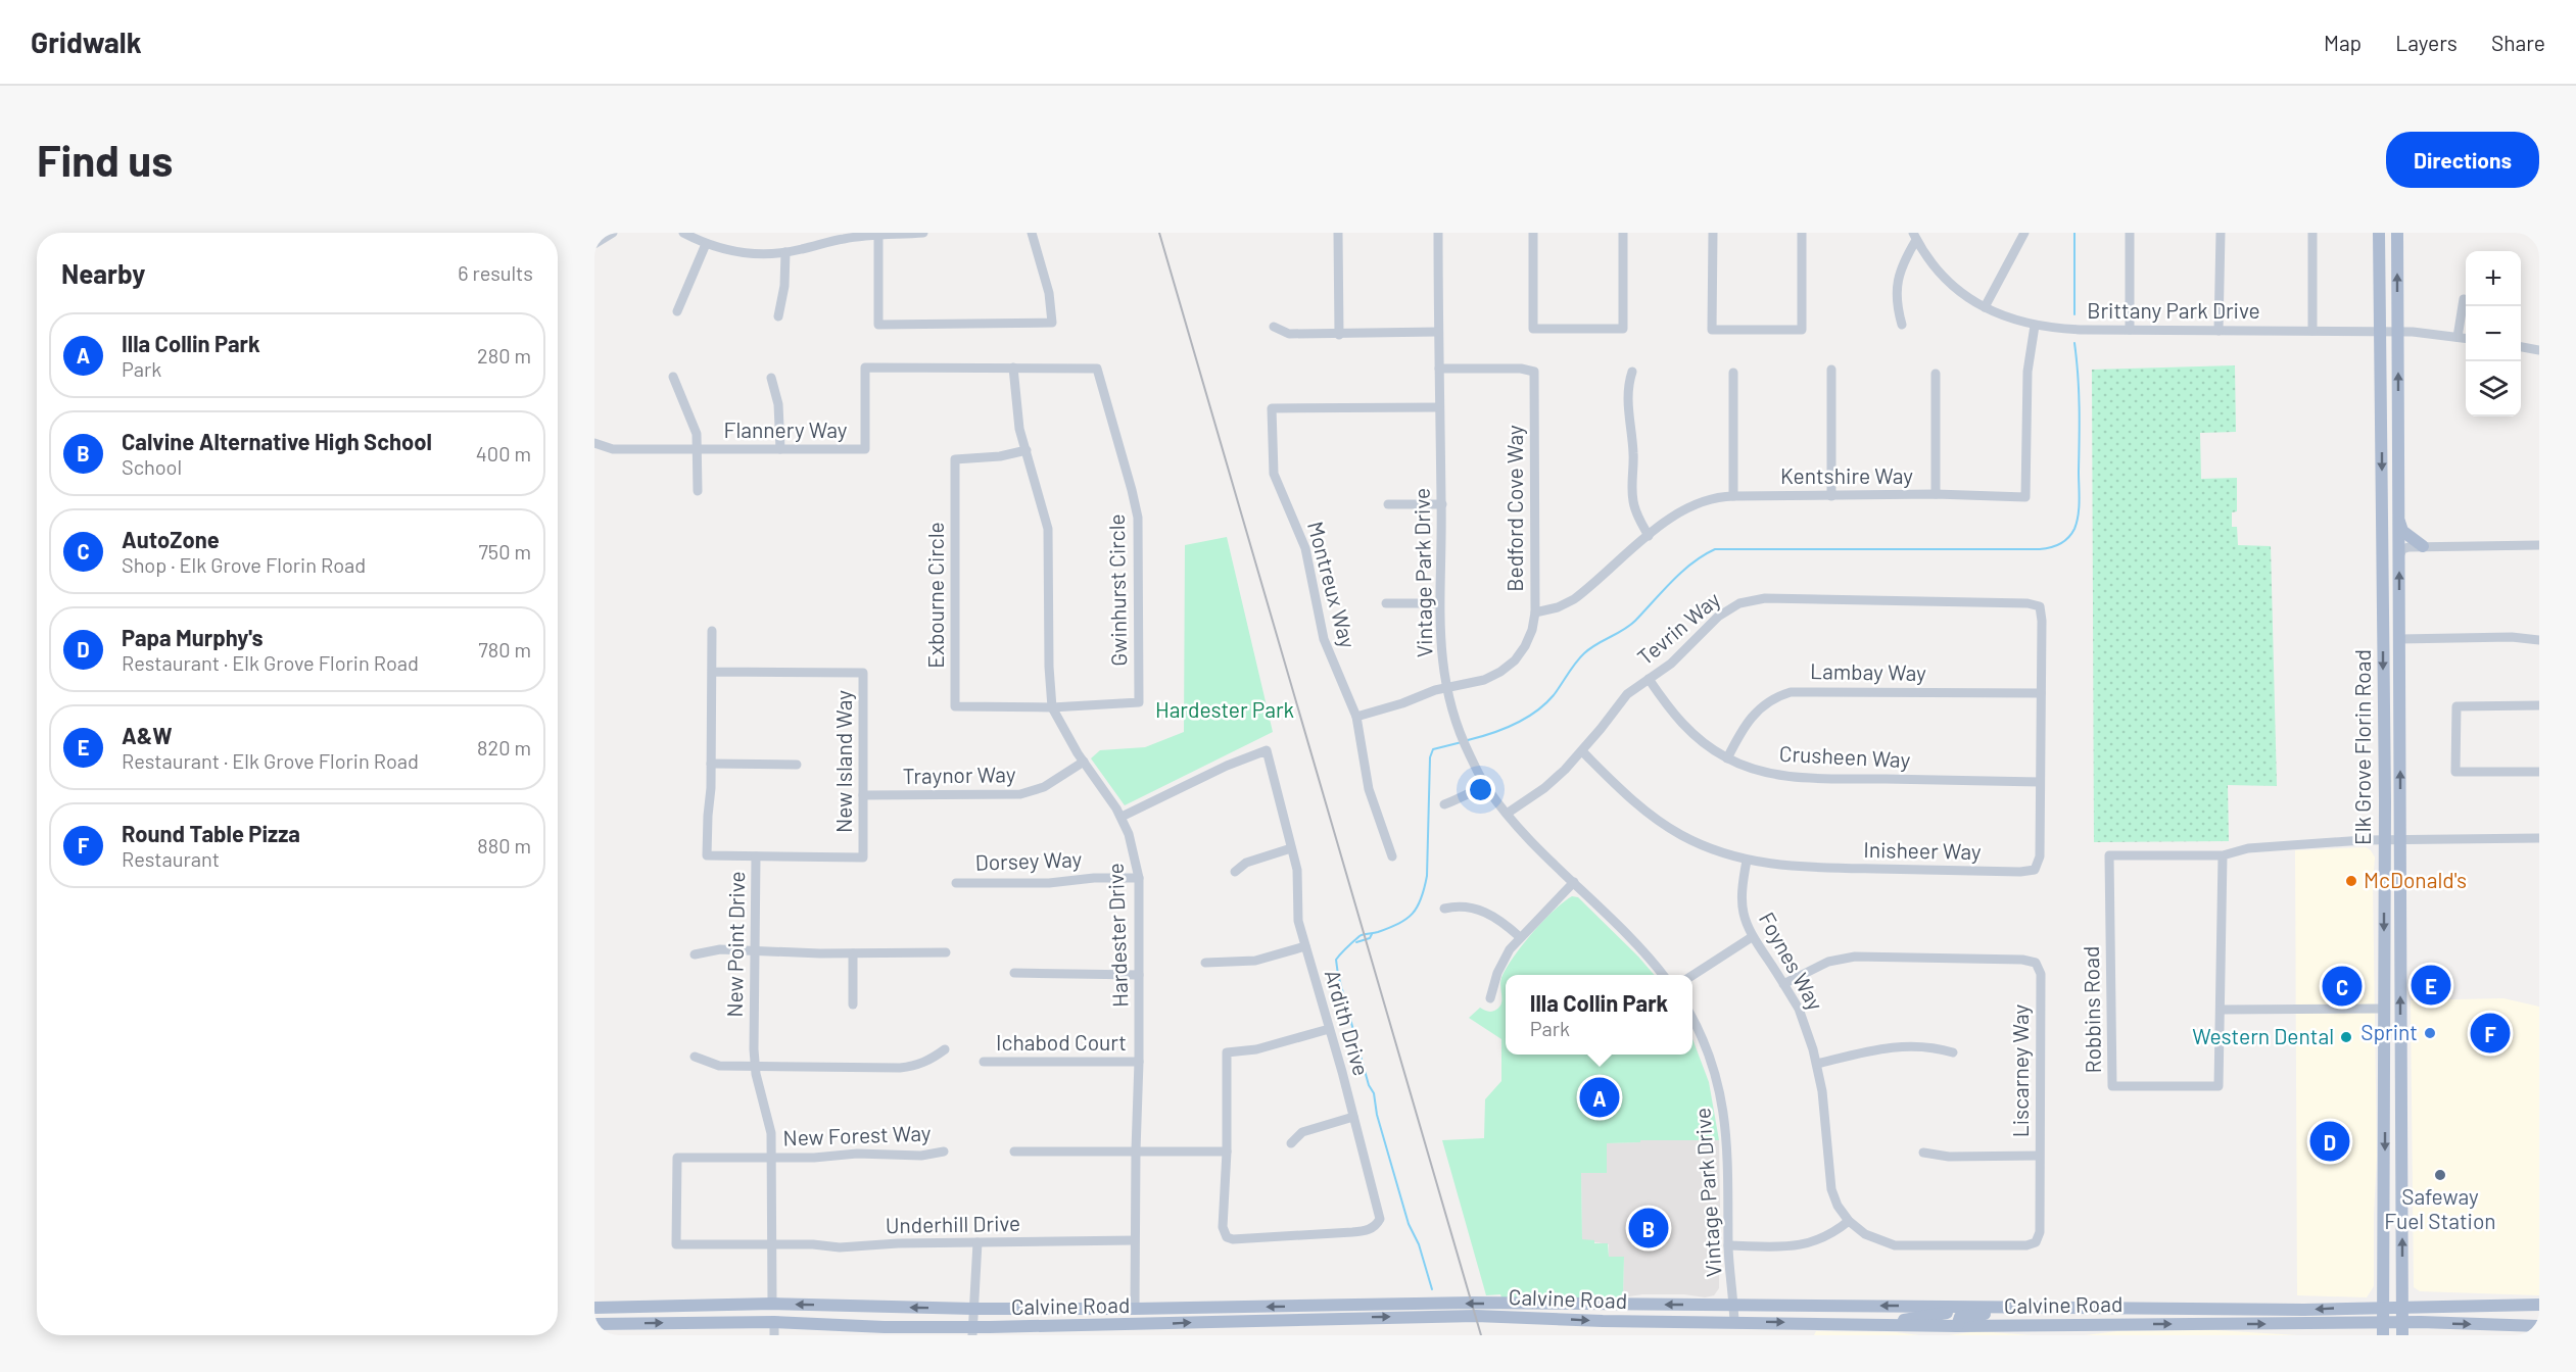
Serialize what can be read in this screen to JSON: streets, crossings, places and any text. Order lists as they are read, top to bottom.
{
  "streets": {
    "main road": ["Elk Grove Florin Road", "Calvine Road"],
    "street": [
      "Brittany Park Drive",
      "Flannery Way",
      "Kentshire Way",
      "Bedford Cove Way",
      "Vintage Park Drive",
      "Montreux Way",
      "Gwinhurst Circle",
      "Exbourne Circle",
      "Tevrin Way",
      "Lambay Way",
      "Crusheen Way",
      "New Island Way",
      "Traynor Way",
      "Inisheer Way",
      "Dorsey Way",
      "Hardester Drive",
      "New Point Drive",
      "Foynes Way",
      "Robbins Road",
      "Ardith Drive",
      "Ichabod Court",
      "Liscarney Way",
      "New Forest Way",
      "Underhill Drive"
    ]
  },
  "crossings": [
    ["Brittany Park Drive", "Kentshire Way"],
    ["Brittany Park Drive", "Elk Grove Florin Road"],
    ["Flannery Way", "Gwinhurst Circle"],
    ["Flannery Way", "Hardester Drive"],
    ["Kentshire Way", "Bedford Cove Way"],
    ["Bedford Cove Way", "Vintage Park Drive"],
    ["Bedford Cove Way", "Montreux Way"],
    ["Vintage Park Drive", "Montreux Way"],
    ["Vintage Park Drive", "Tevrin Way"],
    ["Vintage Park Drive", "Calvine Road"],
    ["Gwinhurst Circle", "Exbourne Circle"],
    ["Gwinhurst Circle", "Hardester Drive"],
    ["Exbourne Circle", "Hardester Drive"],
    ["Tevrin Way", "Crusheen Way"],
    ["Tevrin Way", "Inisheer Way"],
    ["Lambay Way", "Crusheen Way"],
    ["Lambay Way", "Inisheer Way"],
    ["Elk Grove Florin Road", "Robbins Road"],
    ["Elk Grove Florin Road", "Calvine Road"],
    ["Crusheen Way", "Inisheer Way"],
    ["New Island Way", "Traynor Way"],
    ["New Island Way", "New Point Drive"],
    ["Traynor Way", "Hardester Drive"],
    ["Inisheer Way", "Foynes Way"],
    ["Dorsey Way", "Hardester Drive"],
    ["Hardester Drive", "Ardith Drive"],
    ["Hardester Drive", "Ichabod Court"],
    ["Hardester Drive", "Underhill Drive"],
    ["Hardester Drive", "Calvine Road"],
    ["New Point Drive", "New Forest Way"],
    ["New Point Drive", "Underhill Drive"],
    ["New Point Drive", "Calvine Road"],
    ["Foynes Way", "Liscarney Way"],
    ["New Forest Way", "Underhill Drive"]
  ],
  "parks": ["Hardester Park"],
  "places": [
    "McDonald's",
    "Sprint",
    "Western Dental",
    "Safeway Fuel Station"
  ],
  "page": {
    "header": "Gridwalk",
    "nav": ["Map", "Layers", "Share"],
    "buttons": "Directions",
    "title": "Find us",
    "heading": ["Nearby", "6 results"],
    "map_buttons": ["+", "−"],
    "list": [
      {
        "mark": "A",
        "name": "Illa Collin Park",
        "note": "Park",
        "value": "280 m"
      },
      {
        "mark": "B",
        "name": "Calvine Alternative High School",
        "note": "School",
        "value": "400 m"
      },
      {
        "mark": "C",
        "name": "AutoZone",
        "note": "Shop · Elk Grove Florin Road",
        "value": "750 m"
      },
      {
        "mark": "D",
        "name": "Papa Murphy's",
        "note": "Restaurant · Elk Grove Florin Road",
        "value": "780 m"
      },
      {
        "mark": "E",
        "name": "A&W",
        "note": "Restaurant · Elk Grove Florin Road",
        "value": "820 m"
      },
      {
        "mark": "F",
        "name": "Round Table Pizza",
        "note": "Restaurant",
        "value": "880 m"
      }
    ],
    "pins": [
      "E",
      "C",
      "F",
      "A",
      "D",
      "B"
    ],
    "popup": ["Illa Collin Park", "Park"]
  }
}
